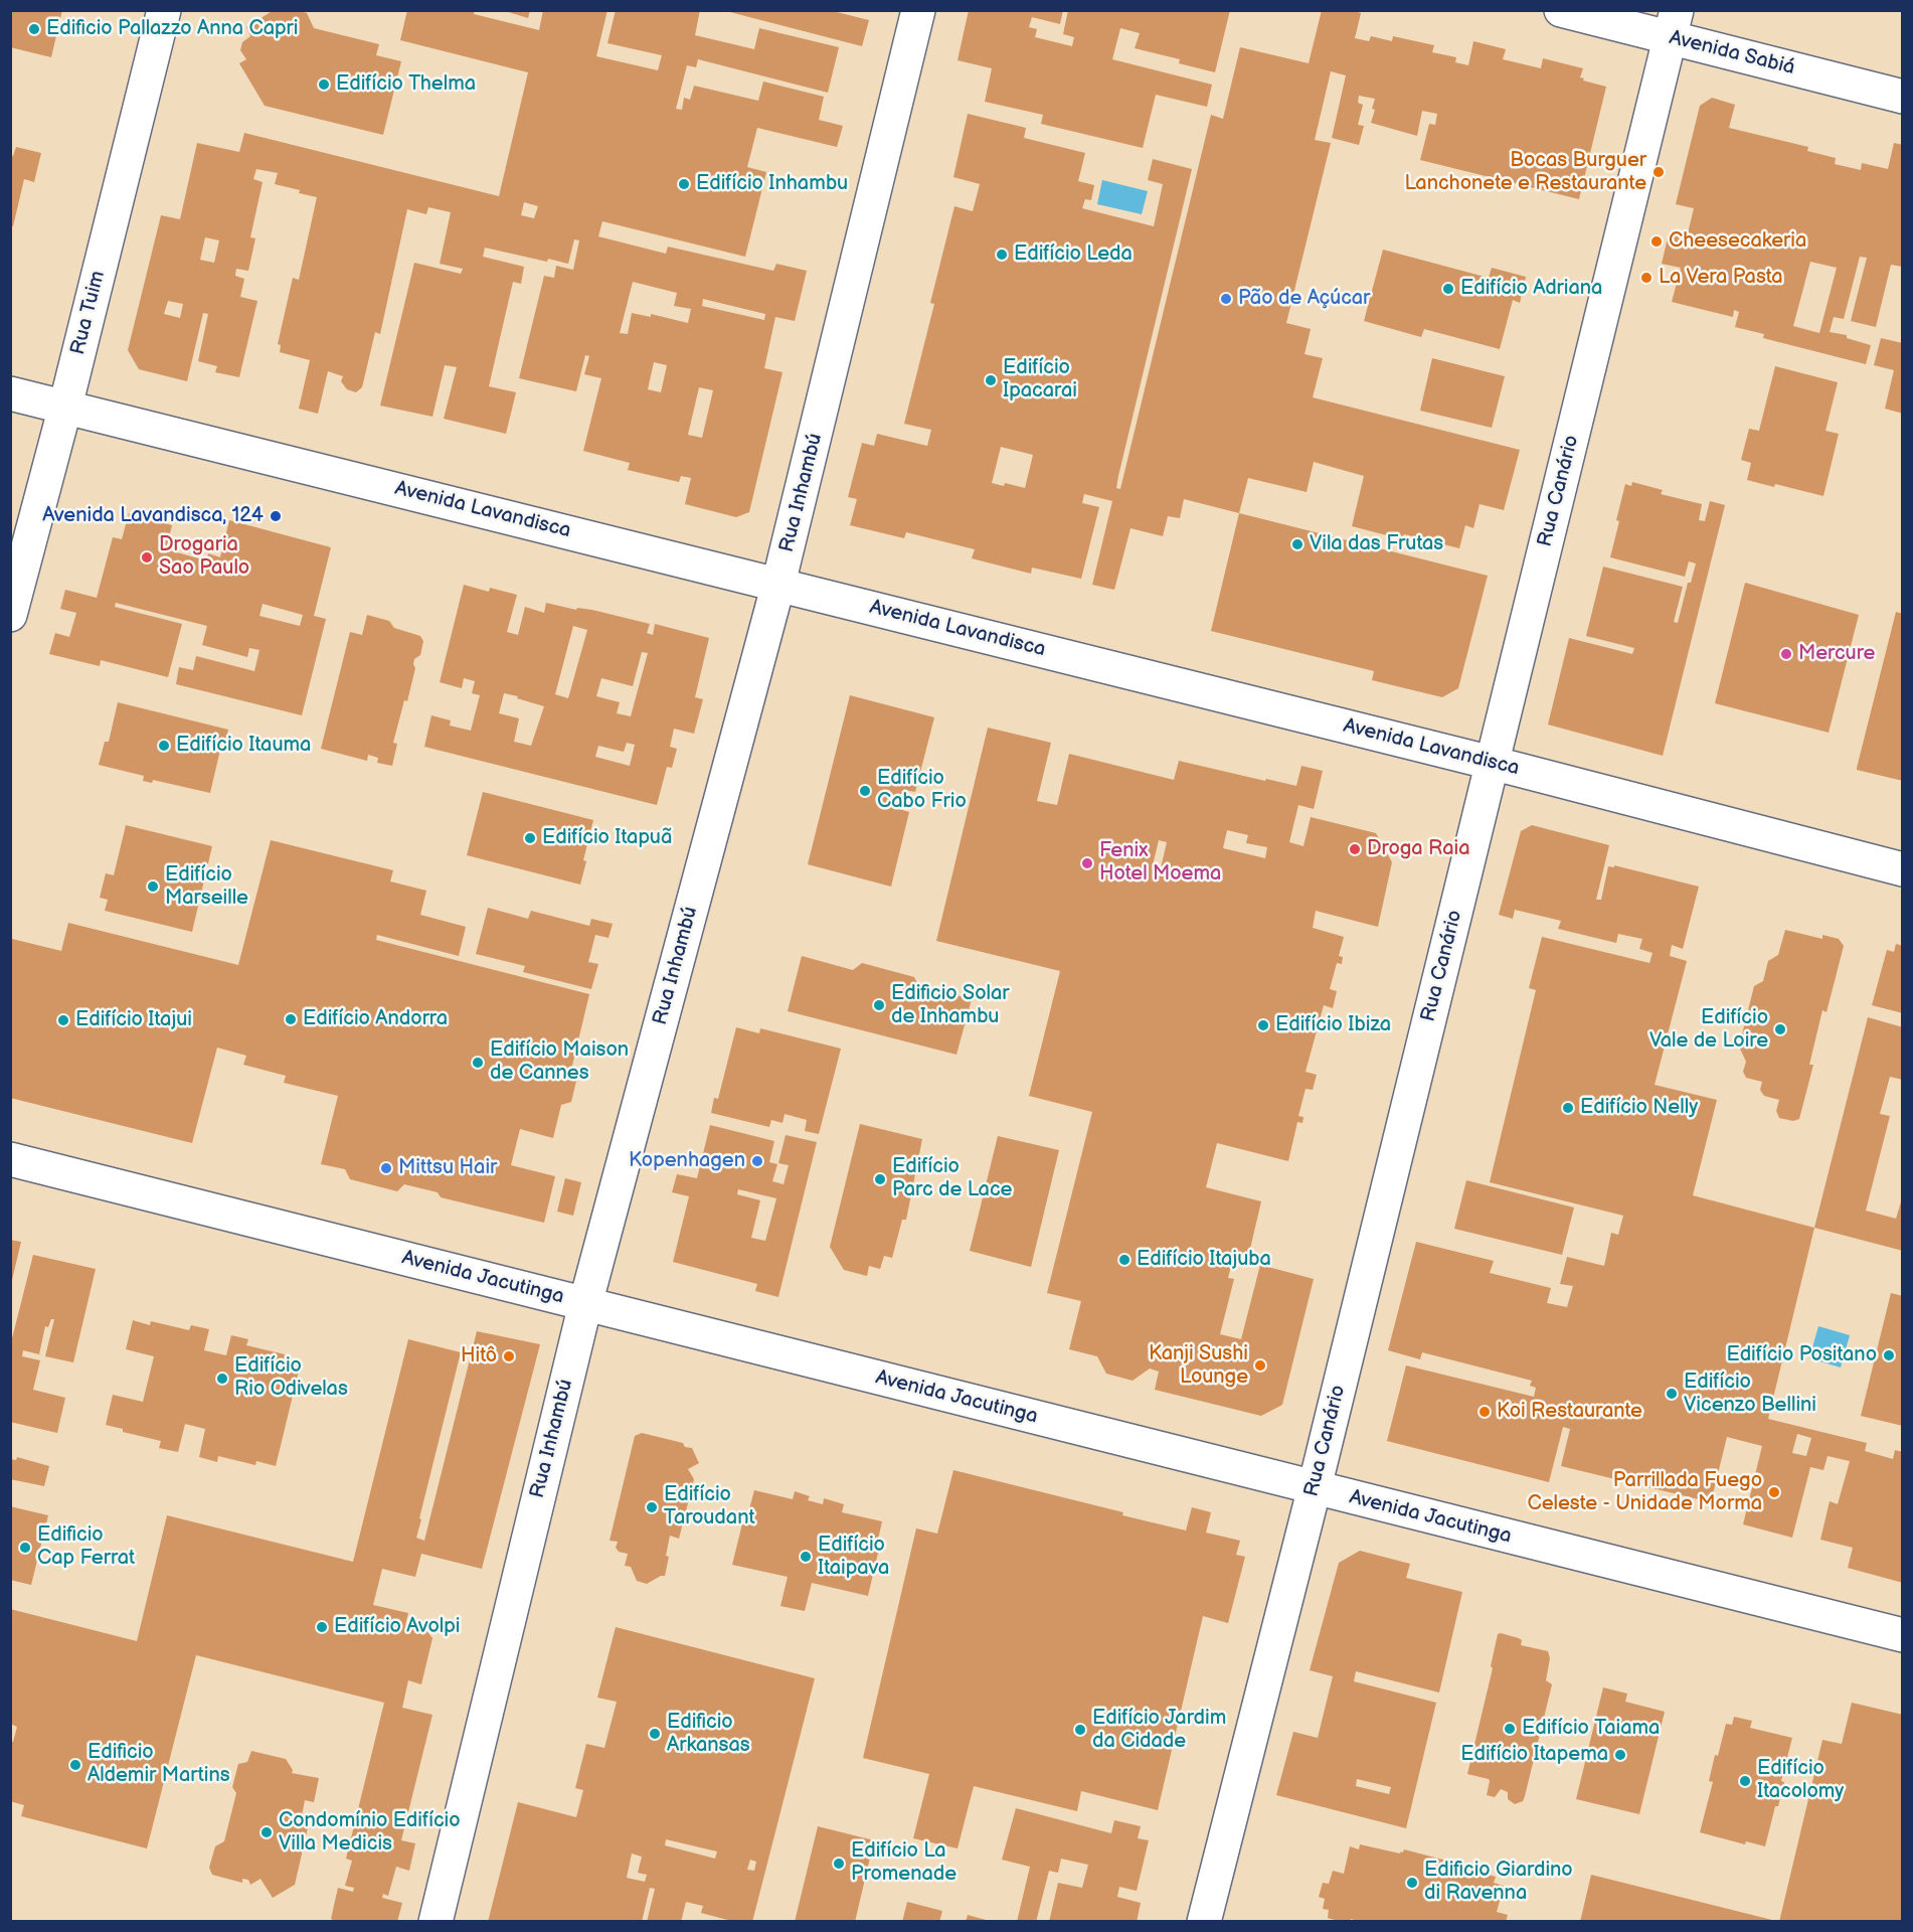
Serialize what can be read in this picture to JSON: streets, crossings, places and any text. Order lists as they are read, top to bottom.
{
  "streets": {
    "street": [
      "Avenida Sabiá",
      "Rua Tuim",
      "Rua Canário",
      "Rua Inhambú",
      "Avenida Lavandisca",
      "Avenida Jacutinga"
    ]
  },
  "crossings": [
    ["Avenida Sabiá", "Rua Canário"],
    ["Rua Tuim", "Avenida Lavandisca"],
    ["Rua Canário", "Avenida Lavandisca"],
    ["Rua Canário", "Avenida Jacutinga"],
    ["Rua Inhambú", "Avenida Lavandisca"],
    ["Rua Inhambú", "Avenida Jacutinga"]
  ],
  "places": [
    "Edificio Pallazzo Anna Capri",
    "Edifício Thelma",
    "Bocas Burguer Lanchonete e Restaurante",
    "Edifício Inhambu",
    "Cheesecakeria",
    "Edifício Leda",
    "La Vera Pasta",
    "Edifício Adriana",
    "Pão de Açúcar",
    "Edifício Ipacarai",
    "Avenida Lavandisca, 124",
    "Vila das Frutas",
    "Drogaria Sao Paulo",
    "Mercure",
    "Edifício Itauma",
    "Edifício Cabo Frio",
    "Edifício Itapuã",
    "Droga Raia",
    "Fenix Hotel Moema",
    "Edifício Marseille",
    "Edificio Solar de Inhambu",
    "Edifício Andorra",
    "Edifício Itajui",
    "Edifício Ibiza",
    "Edifício Vale de Loire",
    "Edifício Maison de Cannes",
    "Edifício Nelly",
    "Kopenhagen",
    "Mittsu Hair",
    "Edifício Parc de Lace",
    "Edifício Itajuba",
    "Edifício Positano",
    "Hitô",
    "Kanji Sushi Lounge",
    "Edifício Rio Odivelas",
    "Edifício Vicenzo Bellini",
    "Koi Restaurante",
    "Parrillada Fuego Celeste - Unidade Morma",
    "Edifício Taroudant",
    "Edificio Cap Ferrat",
    "Edifício Itaipava",
    "Edifício Avolpi",
    "Edifício Taiama",
    "Edifício Jardim da Cidade",
    "Edificio Arkansas",
    "Edifício Itapema",
    "Edificio Aldemir Martins",
    "Edifício Itacolomy",
    "Condomínio Edifício Villa Medicis",
    "Edifício La Promenade",
    "Edificio Giardino di Ravenna"
  ]
}
